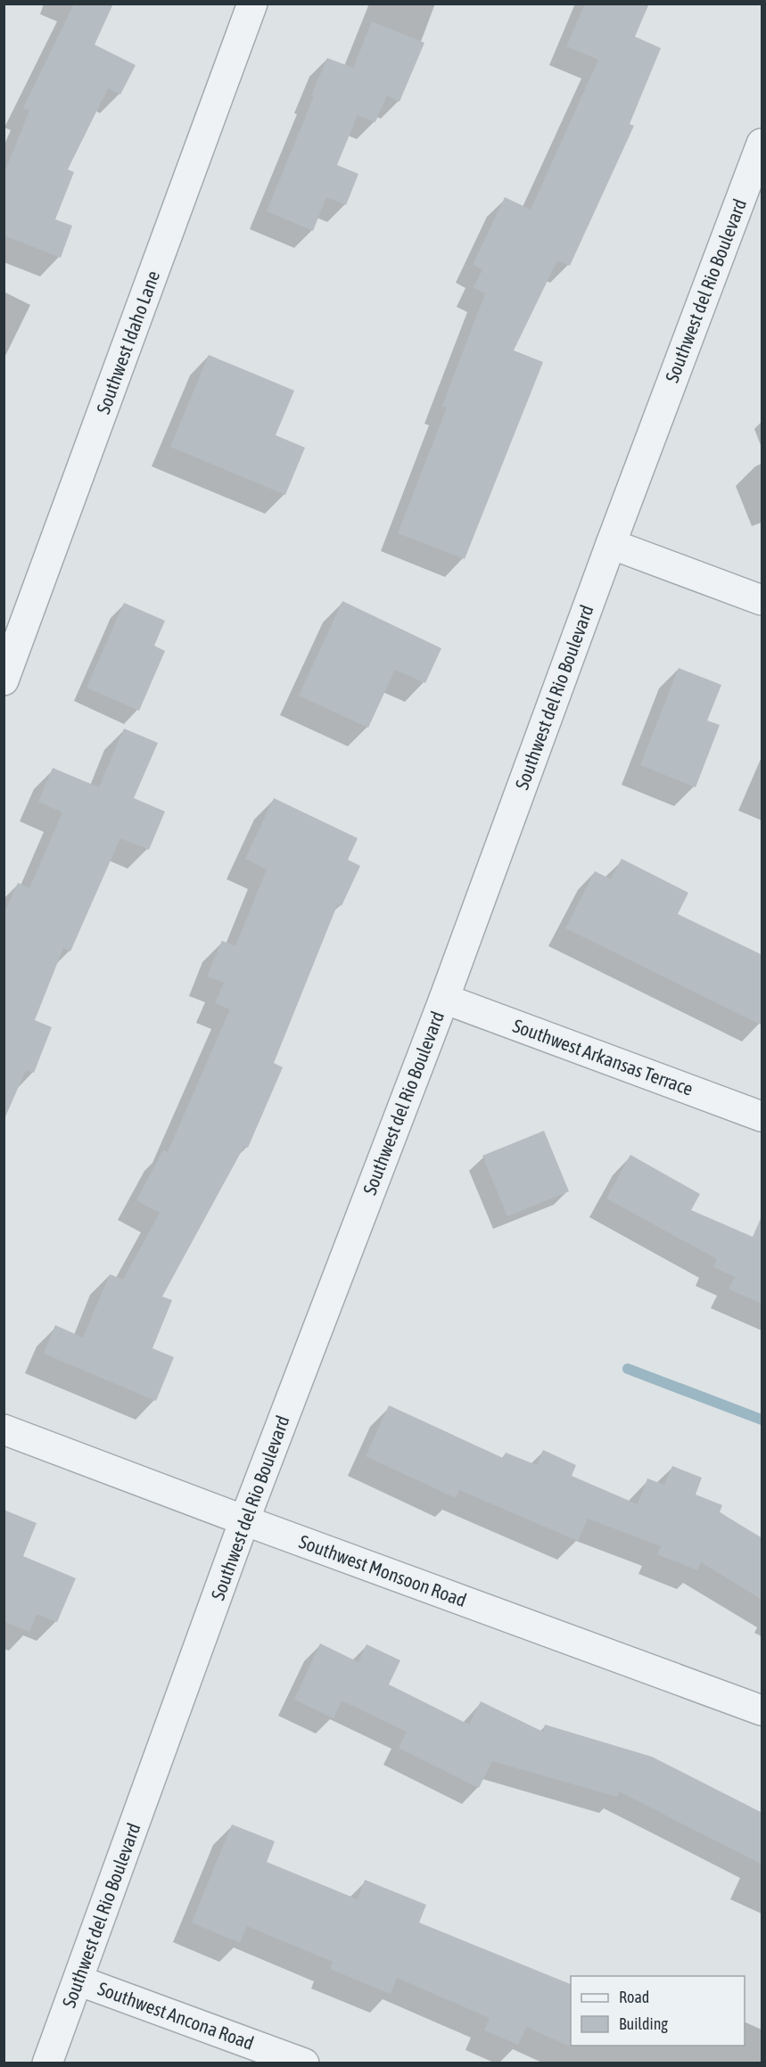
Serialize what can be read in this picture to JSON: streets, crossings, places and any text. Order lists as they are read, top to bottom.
{
  "streets": {
    "street": [
      "Southwest del Rio Boulevard",
      "Southwest Idaho Lane",
      "Southwest Arkansas Terrace",
      "Southwest Monsoon Road",
      "Southwest Ancona Road"
    ]
  },
  "crossings": [
    ["Southwest del Rio Boulevard", "Southwest Arkansas Terrace"],
    ["Southwest del Rio Boulevard", "Southwest Monsoon Road"],
    ["Southwest del Rio Boulevard", "Southwest Ancona Road"]
  ],
  "legend": ["Road", "Building"]
}
